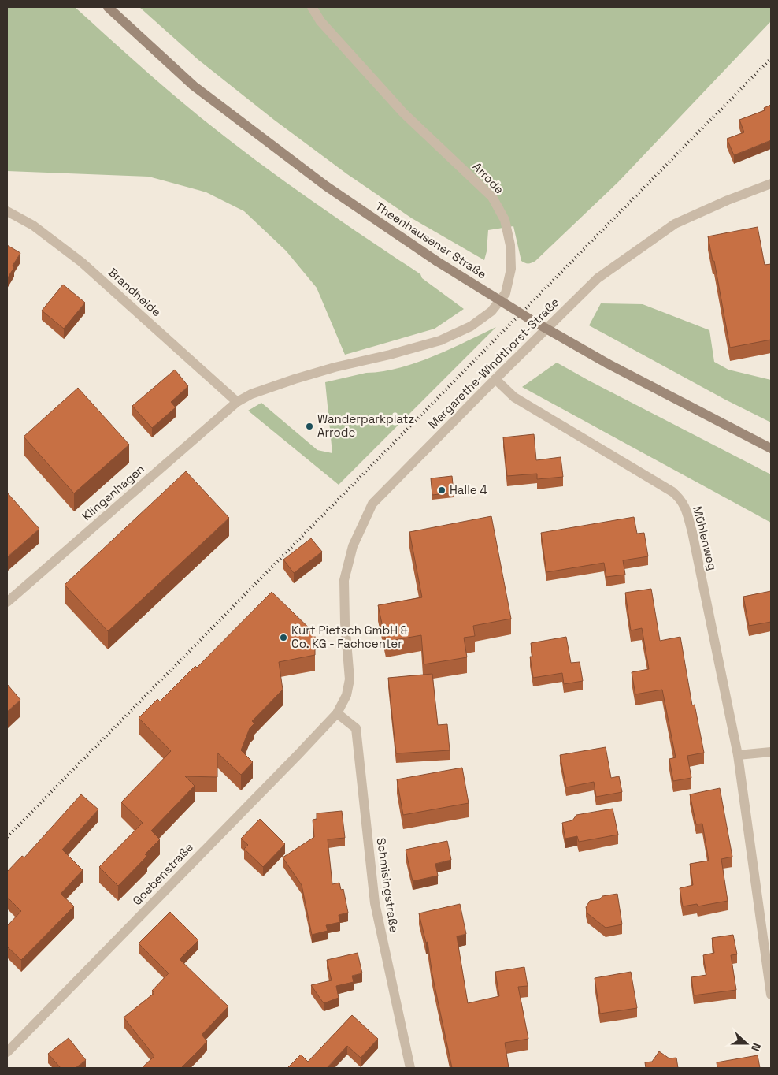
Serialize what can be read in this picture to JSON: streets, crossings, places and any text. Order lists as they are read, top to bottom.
{
  "streets": {
    "main road": ["Theenhausener Straße"],
    "street": [
      "Arrode",
      "Brandheide",
      "Margarethe-Windthorst-Straße",
      "Klingenhagen",
      "Mühlenweg",
      "Goebenstraße",
      "Schmisingstraße"
    ]
  },
  "crossings": [
    ["Arrode", "Brandheide"],
    ["Arrode", "Klingenhagen"],
    ["Brandheide", "Klingenhagen"],
    ["Margarethe-Windthorst-Straße", "Mühlenweg"],
    ["Margarethe-Windthorst-Straße", "Goebenstraße"],
    ["Margarethe-Windthorst-Straße", "Schmisingstraße"],
    ["Goebenstraße", "Schmisingstraße"]
  ],
  "places": ["Wanderparkplatz Arrode", "Halle 4", "Kurt Pietsch GmbH & Co. KG - Fachcenter"],
  "north": "right"
}
